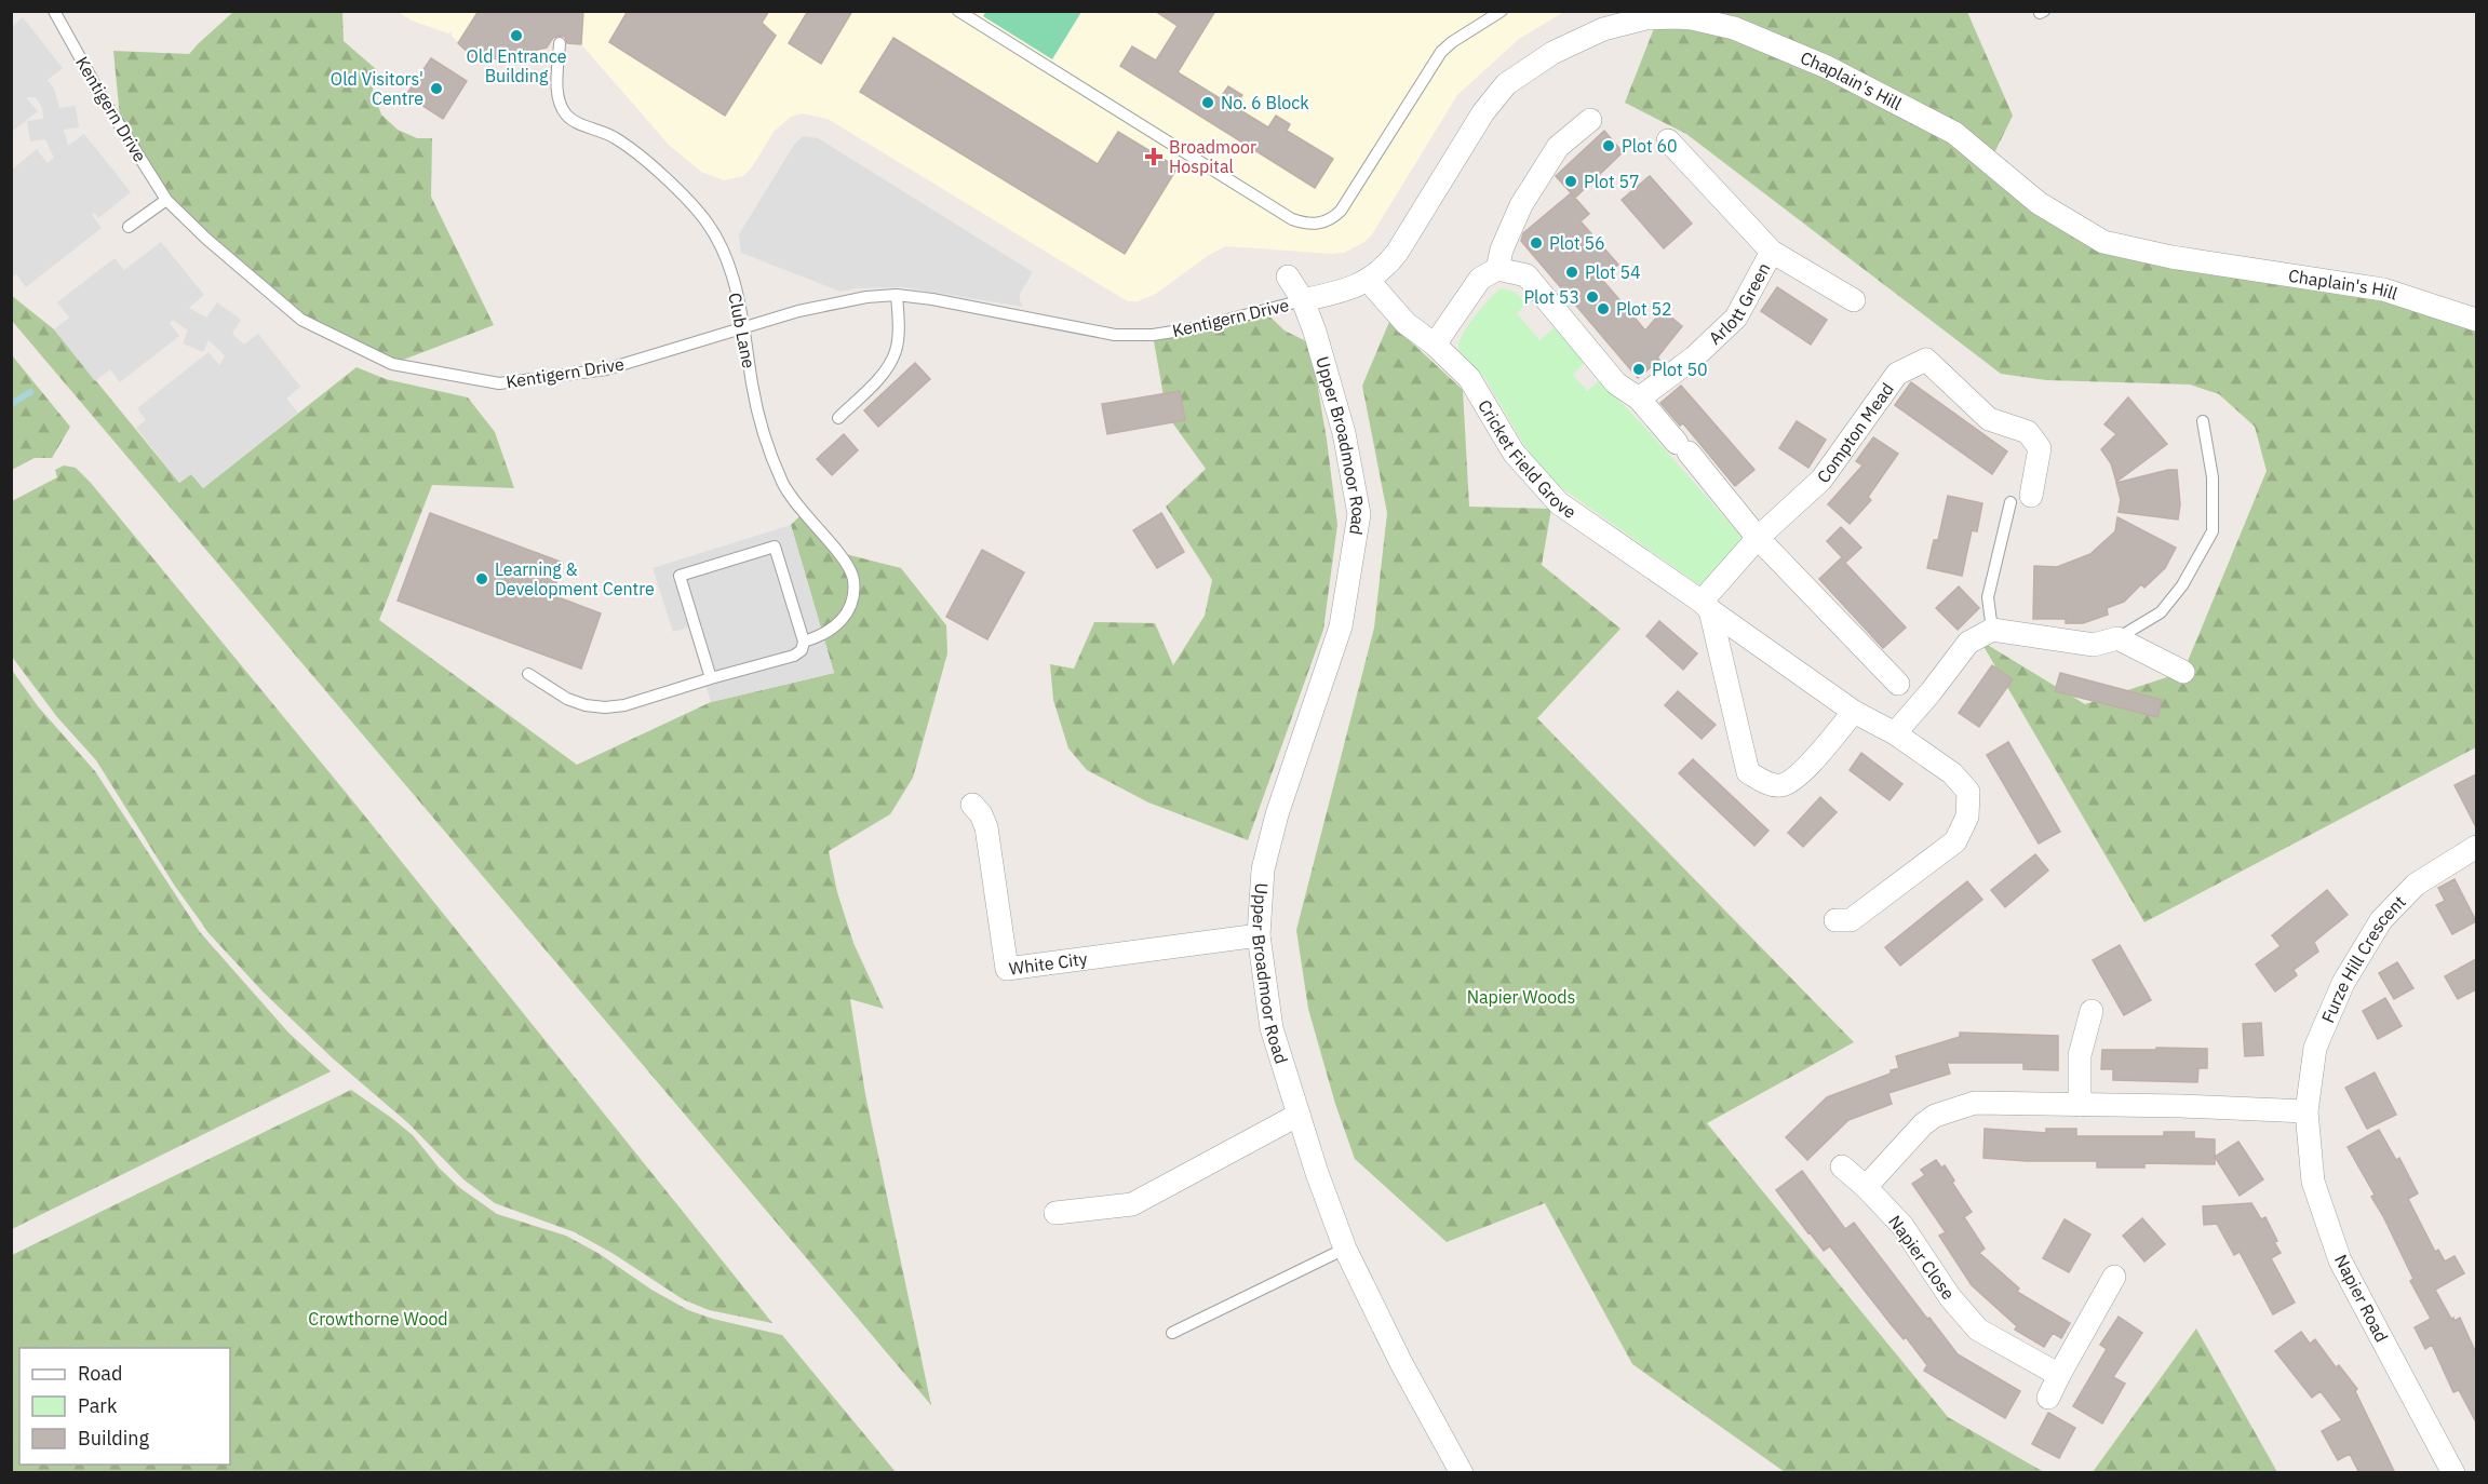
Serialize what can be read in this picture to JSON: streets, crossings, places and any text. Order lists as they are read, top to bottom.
{
  "streets": {
    "street": [
      "Chaplain's Hill",
      "Arlott Green",
      "Compton Mead",
      "Upper Broadmoor Road",
      "Cricket Field Grove",
      "White City",
      "Furze Hill Crescent",
      "Napier Close",
      "Napier Road"
    ],
    "lane": ["Kentigern Drive", "Club Lane"]
  },
  "crossings": [
    ["Chaplain's Hill", "Kentigern Drive"],
    ["Chaplain's Hill", "Upper Broadmoor Road"],
    ["Chaplain's Hill", "Cricket Field Grove"],
    ["Kentigern Drive", "Club Lane"],
    ["Kentigern Drive", "Upper Broadmoor Road"],
    ["Compton Mead", "Cricket Field Grove"],
    ["Upper Broadmoor Road", "White City"],
    ["Furze Hill Crescent", "Napier Road"]
  ],
  "parks": ["Napier Woods", "Crowthorne Wood"],
  "places": {
    "other": [
      "Old Entrance Building",
      "Old Visitors' Centre",
      "No. 6 Block",
      "Plot 60",
      "Plot 57",
      "Plot 56",
      "Plot 54",
      "Plot 53",
      "Plot 52",
      "Plot 50",
      "Learning & Development Centre"
    ],
    "health": ["Broadmoor Hospital"]
  },
  "legend": ["Road", "Park", "Building"]
}
